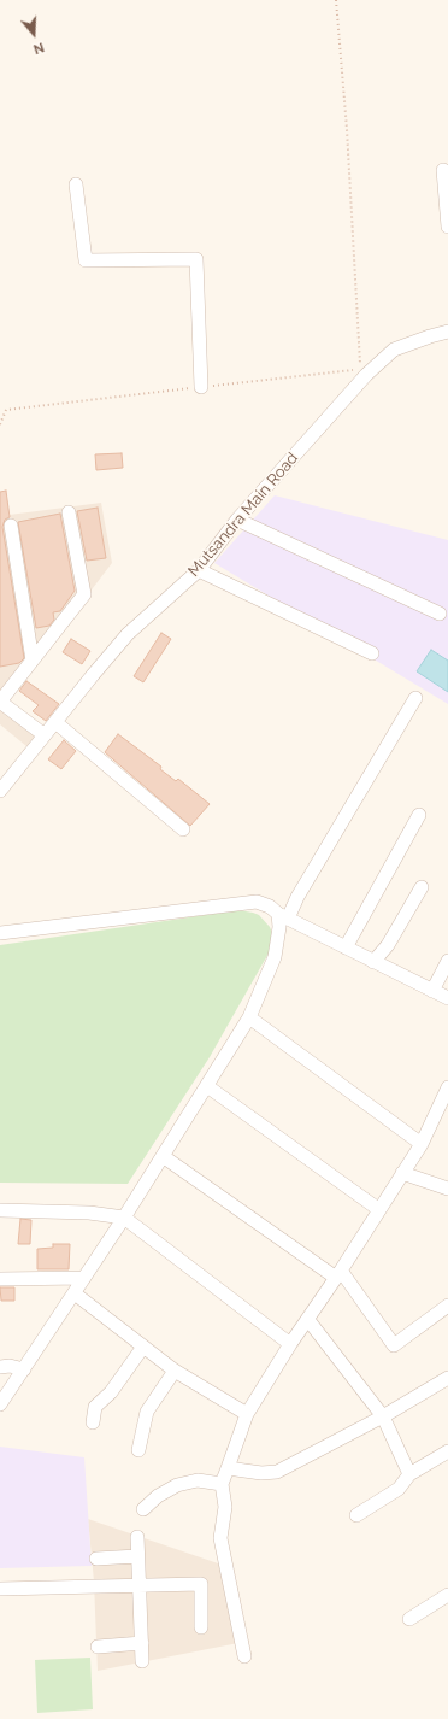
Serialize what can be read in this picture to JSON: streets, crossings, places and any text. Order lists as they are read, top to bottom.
{
  "streets": {
    "street": ["Mutsandra Main Road"]
  },
  "north": "bottom"
}
